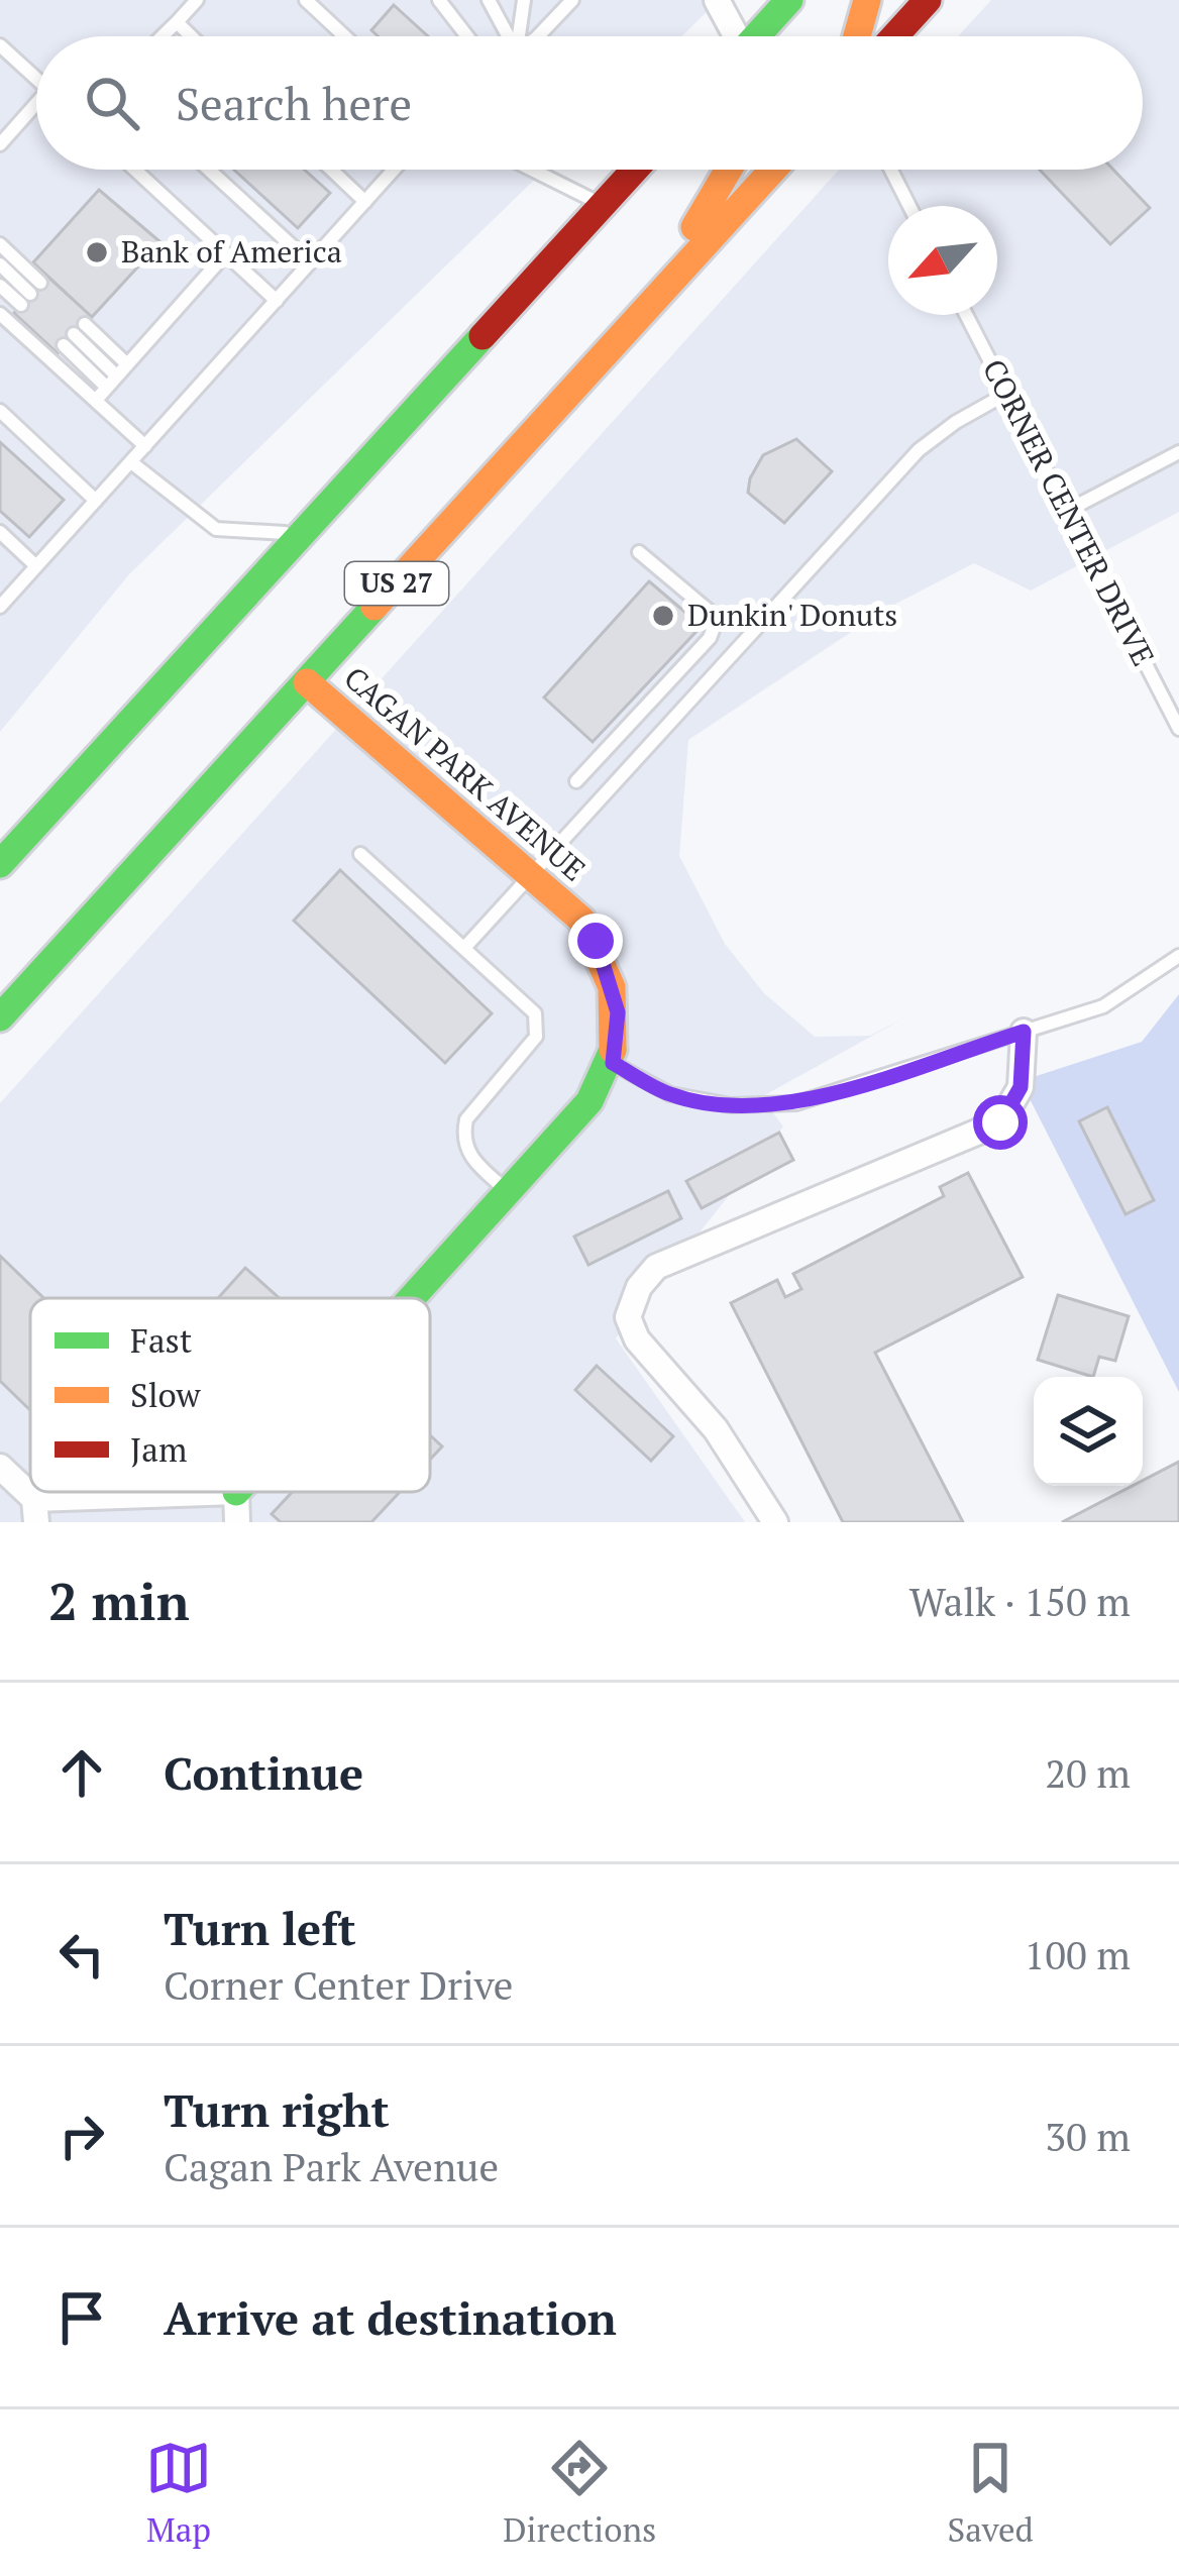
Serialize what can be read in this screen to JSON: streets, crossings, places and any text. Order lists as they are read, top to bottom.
{
  "streets": {
    "main road": ["US 27", "CAGAN PARK AVENUE"],
    "lane": ["CORNER CENTER DRIVE"]
  },
  "crossings": [
    ["US 27", "CAGAN PARK AVENUE"]
  ],
  "places": ["Bank of America", "Dunkin' Donuts"],
  "legend": ["Fast", "Slow", "Jam"],
  "north": "bottom left",
  "page": {
    "search": "Search here",
    "heading": ["2 min", "Walk · 150 m"],
    "list": [
      ["Continue", "20 m"],
      ["Turn left", "Corner Center Drive", "100 m"],
      ["Turn right", "Cagan Park Avenue", "30 m"],
      "Arrive at destination"
    ],
    "nav": ["Map", "Directions", "Saved"]
  }
}
